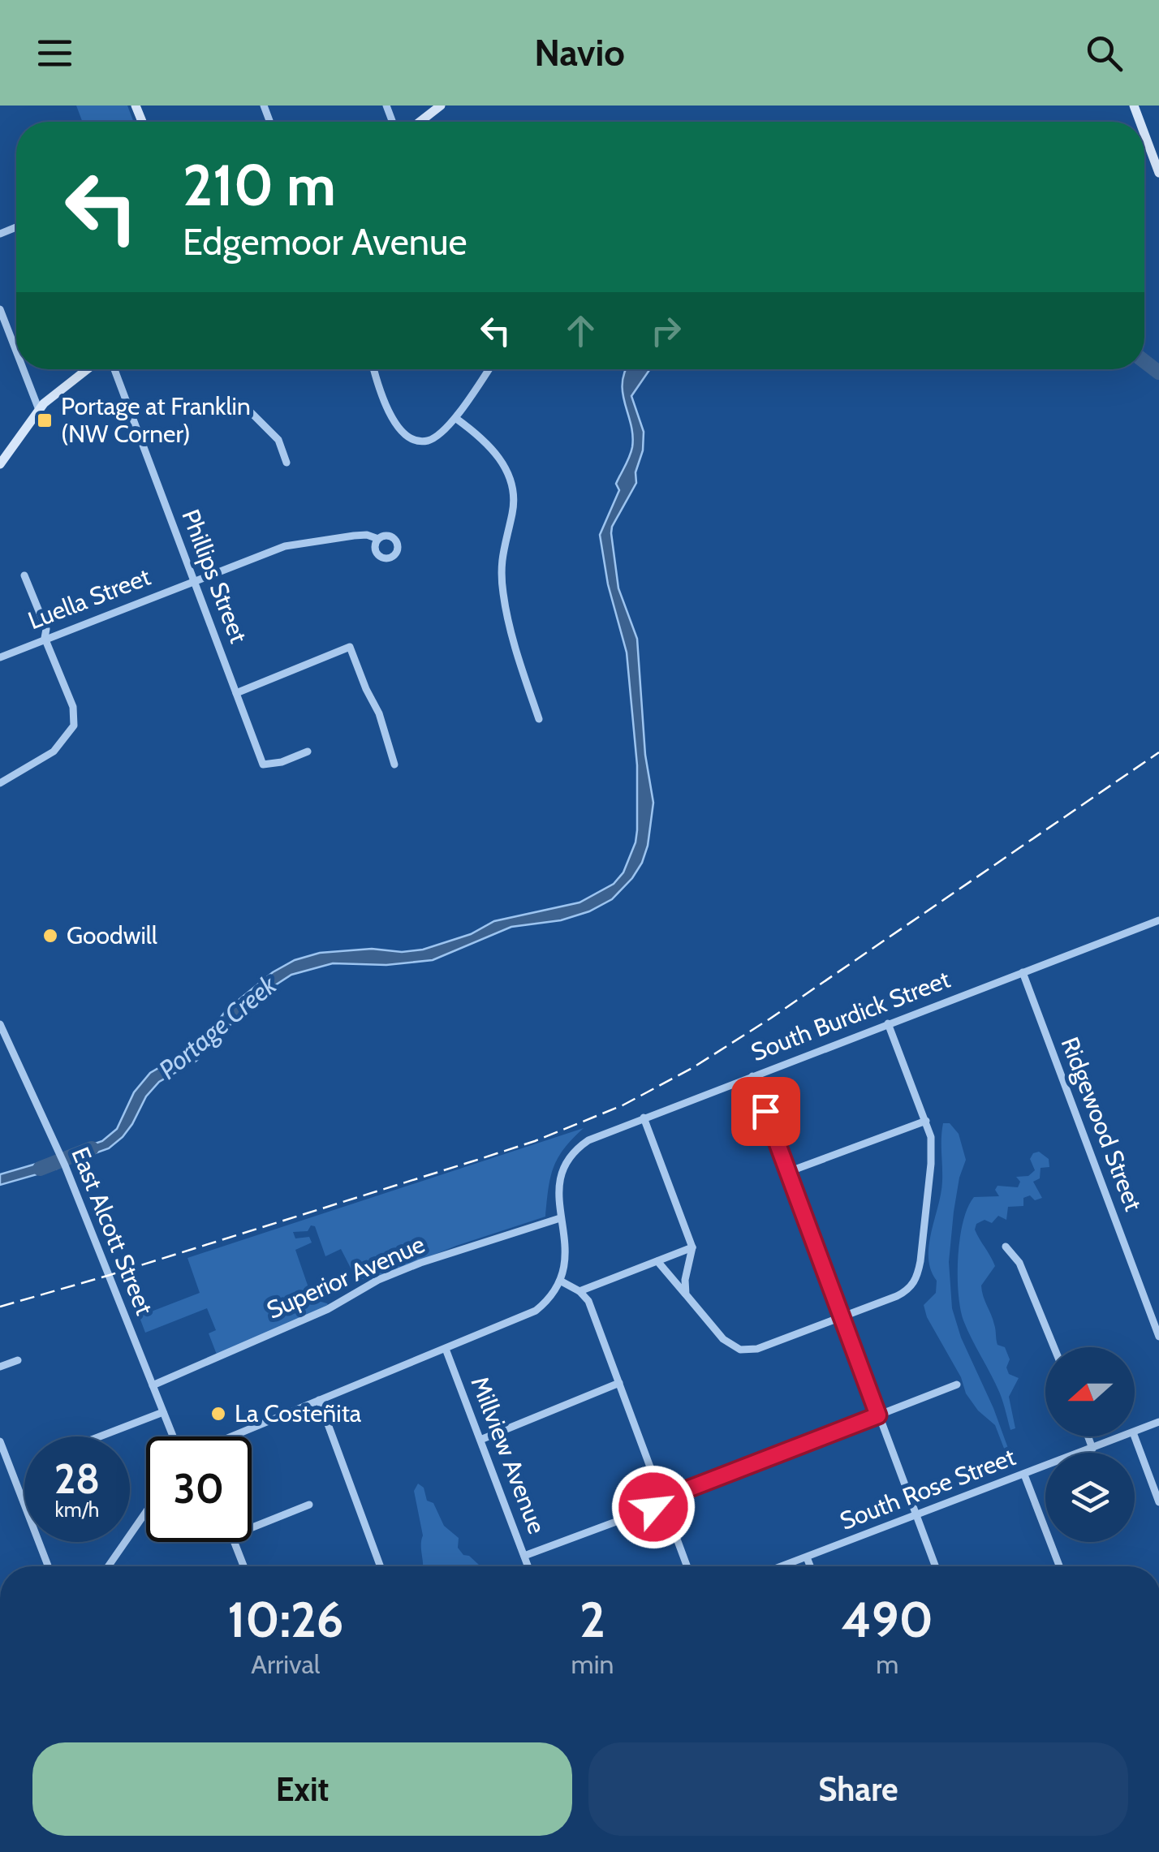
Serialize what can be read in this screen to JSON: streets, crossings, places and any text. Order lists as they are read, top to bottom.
{
  "streets": {
    "street": [
      "Phillips Street",
      "Luella Street",
      "South Burdick Street",
      "Ridgewood Street",
      "East Alcott Street",
      "Superior Avenue",
      "Millview Avenue",
      "South Rose Street"
    ]
  },
  "crossings": [
    ["Phillips Street", "Luella Street"],
    ["South Burdick Street", "Ridgewood Street"],
    ["South Burdick Street", "Superior Avenue"],
    ["East Alcott Street", "Superior Avenue"]
  ],
  "water": ["Portage Creek"],
  "places": {
    "transit": ["Portage at Franklin (NW Corner)"],
    "other": ["Goodwill", "La Costeñita"]
  },
  "north": "left",
  "page": {
    "header": "Navio",
    "turn": ["210 m", "Edgemoor Avenue"],
    "speed": "28 km/h",
    "limit": "30",
    "eta": [
      "10:26",
      "Arrival",
      "2",
      "min",
      "490",
      "m"
    ],
    "buttons": ["Exit", "Share"]
  }
}
